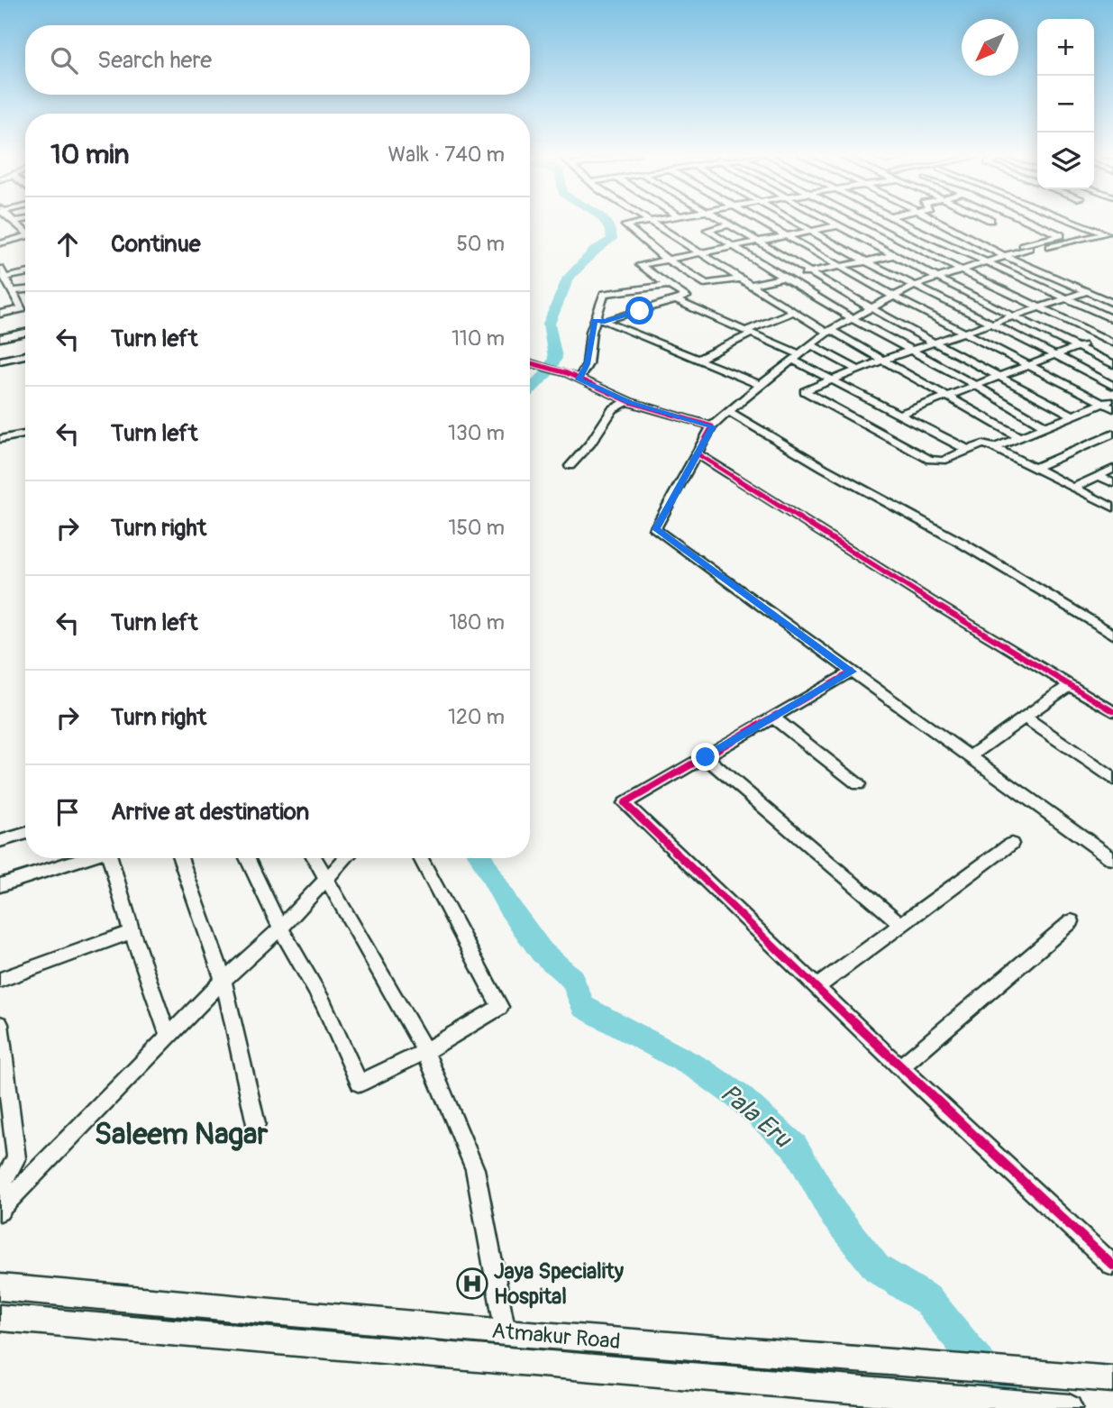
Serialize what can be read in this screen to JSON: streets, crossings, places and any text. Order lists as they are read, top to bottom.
{
  "streets": {
    "main road": ["Atmakur Road"]
  },
  "districts": ["Saleem Nagar"],
  "water": ["Pala Eru"],
  "places": {
    "hospital": ["Jaya Speciality Hospital"]
  },
  "north": "bottom left",
  "page": {
    "map_buttons": ["+", "−"],
    "search": "Search here",
    "heading": ["10 min", "Walk · 740 m"],
    "list": [
      ["Continue", "50 m"],
      ["Turn left", "110 m"],
      ["Turn left", "130 m"],
      ["Turn right", "150 m"],
      ["Turn left", "180 m"],
      ["Turn right", "120 m"],
      "Arrive at destination"
    ]
  }
}
